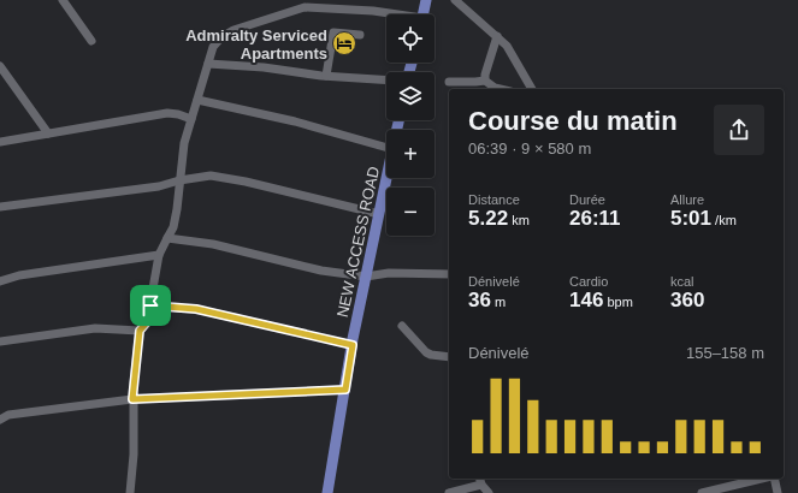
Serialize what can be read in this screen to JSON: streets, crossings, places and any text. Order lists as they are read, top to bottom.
{
  "streets": {
    "main road": ["NEW ACCESS ROAD"]
  },
  "places": {
    "hotel": ["Admiralty Serviced Apartments"]
  },
  "page": {
    "map_buttons": ["+", "−"],
    "heading": ["Course du matin", "06:39 · 9 × 580 m"],
    "stats": [
      ["Distance", "5.22 km"],
      ["Durée", "26:11"],
      ["Allure", "5:01 /km"],
      ["Dénivelé", "36 m"],
      ["Cardio", "146 bpm"],
      ["kcal", "360"]
    ],
    "chart": ["Dénivelé", "155–158 m"]
  }
}
